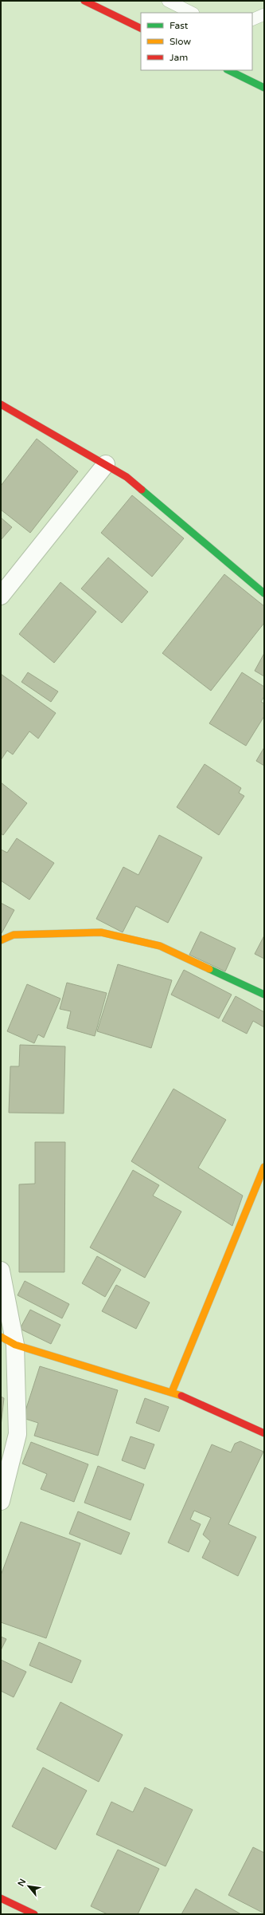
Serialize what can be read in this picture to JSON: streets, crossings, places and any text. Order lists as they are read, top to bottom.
{
  "legend": ["Fast", "Slow", "Jam"],
  "north": "top left"
}
